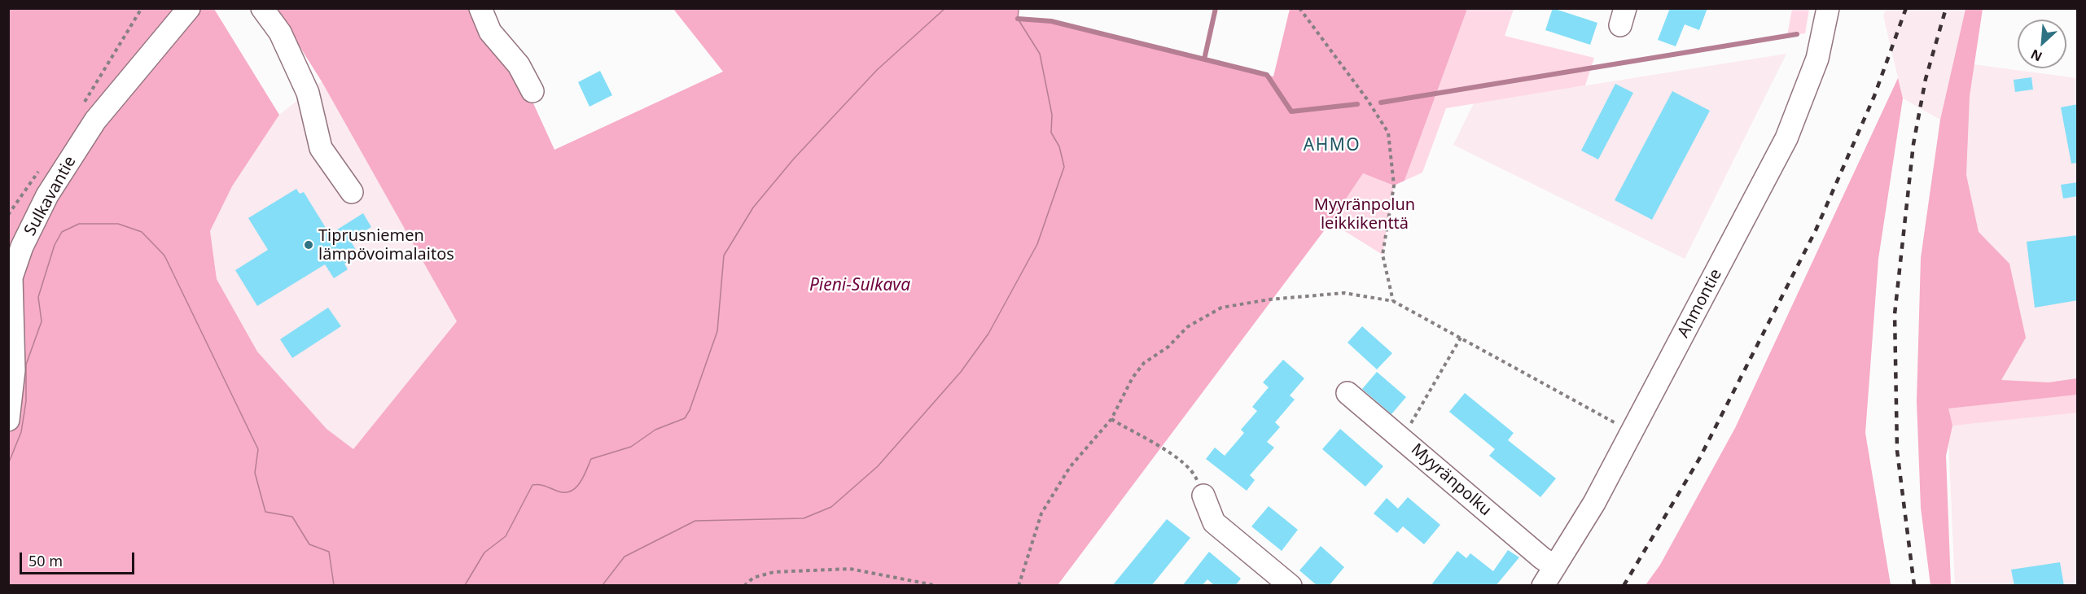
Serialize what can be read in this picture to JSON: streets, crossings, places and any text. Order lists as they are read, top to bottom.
{
  "streets": {
    "street": ["Sulkavantie", "Ahmontie", "Myyränpolku"]
  },
  "crossings": [
    ["Ahmontie", "Myyränpolku"]
  ],
  "districts": ["AHMO"],
  "water": ["Pieni-Sulkava"],
  "parks": ["Myyränpolun leikkikenttä"],
  "places": ["Tiprusniemen lämpövoimalaitos"],
  "scale_bar": "50 m",
  "north": "bottom left"
}
